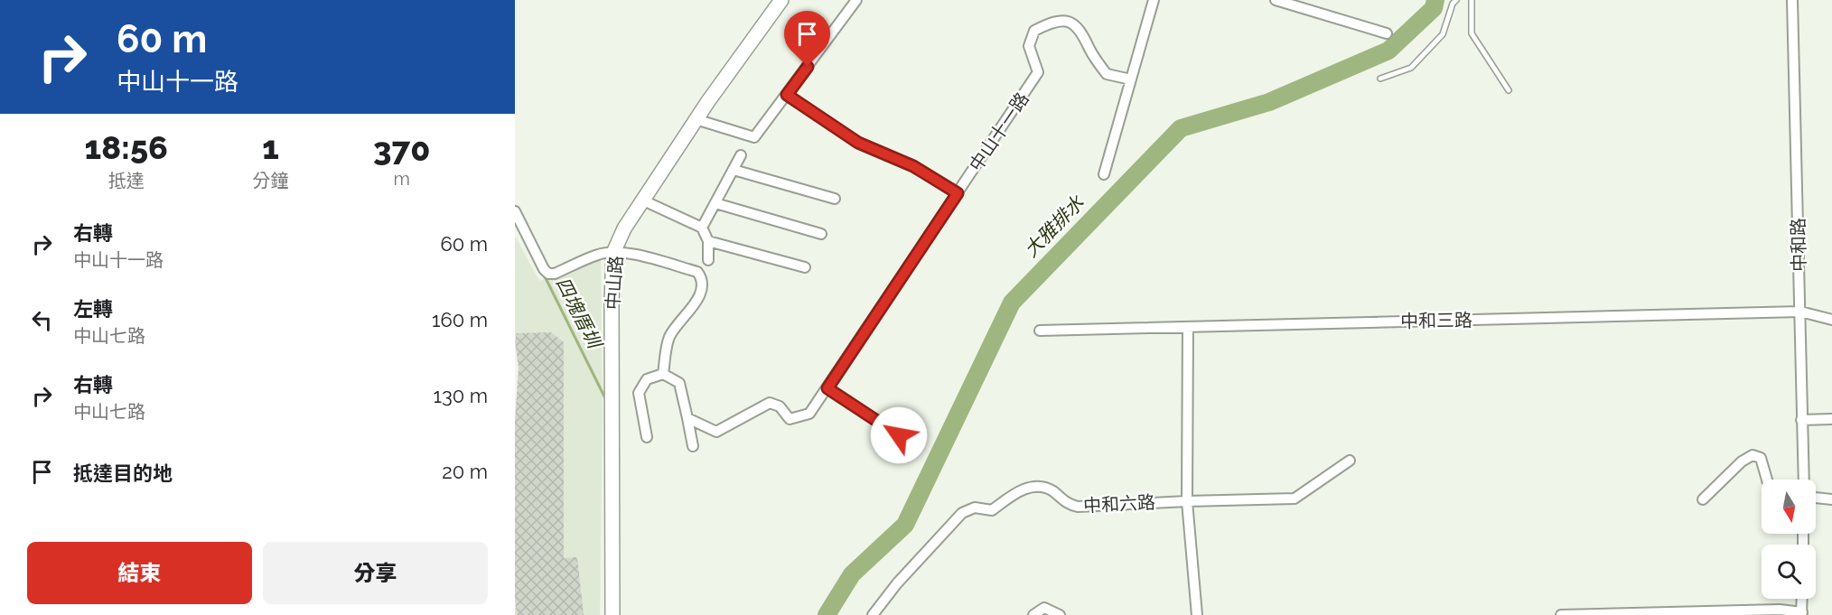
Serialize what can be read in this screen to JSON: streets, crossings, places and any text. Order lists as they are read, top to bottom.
{
  "streets": {
    "main road": ["中山路"],
    "street": [
      "中山十一路",
      "中和路",
      "中和三路",
      "中和六路"
    ]
  },
  "crossings": [
    ["中和路", "中和三路"]
  ],
  "water": ["大雅排水", "四塊厝圳"],
  "north": "bottom",
  "page": {
    "turn": ["60 m", "中山十一路"],
    "eta": [
      "18:56",
      "抵達",
      "1",
      "分鐘",
      "370",
      "m"
    ],
    "list": [
      {
        "name": "右轉",
        "note": "中山十一路",
        "value": "60 m"
      },
      {
        "name": "左轉",
        "note": "中山七路",
        "value": "160 m"
      },
      {
        "name": "右轉",
        "note": "中山七路",
        "value": "130 m"
      },
      {
        "name": "抵達目的地",
        "value": "20 m"
      }
    ],
    "buttons": ["結束", "分享"]
  }
}
